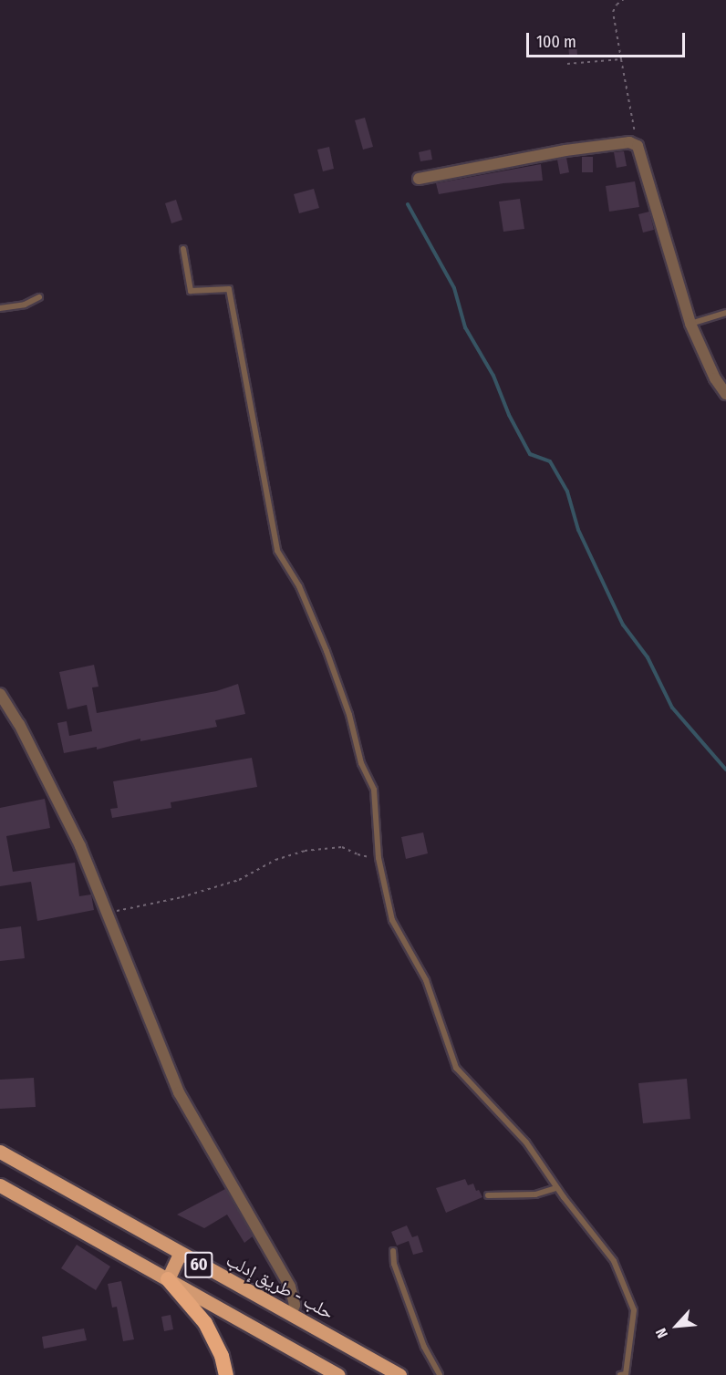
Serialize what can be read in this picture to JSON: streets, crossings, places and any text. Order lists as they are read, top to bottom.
{
  "streets": {
    "main road": ["60", "حلب - طريق إدلب"]
  },
  "scale_bar": "100 m",
  "north": "bottom left"
}
